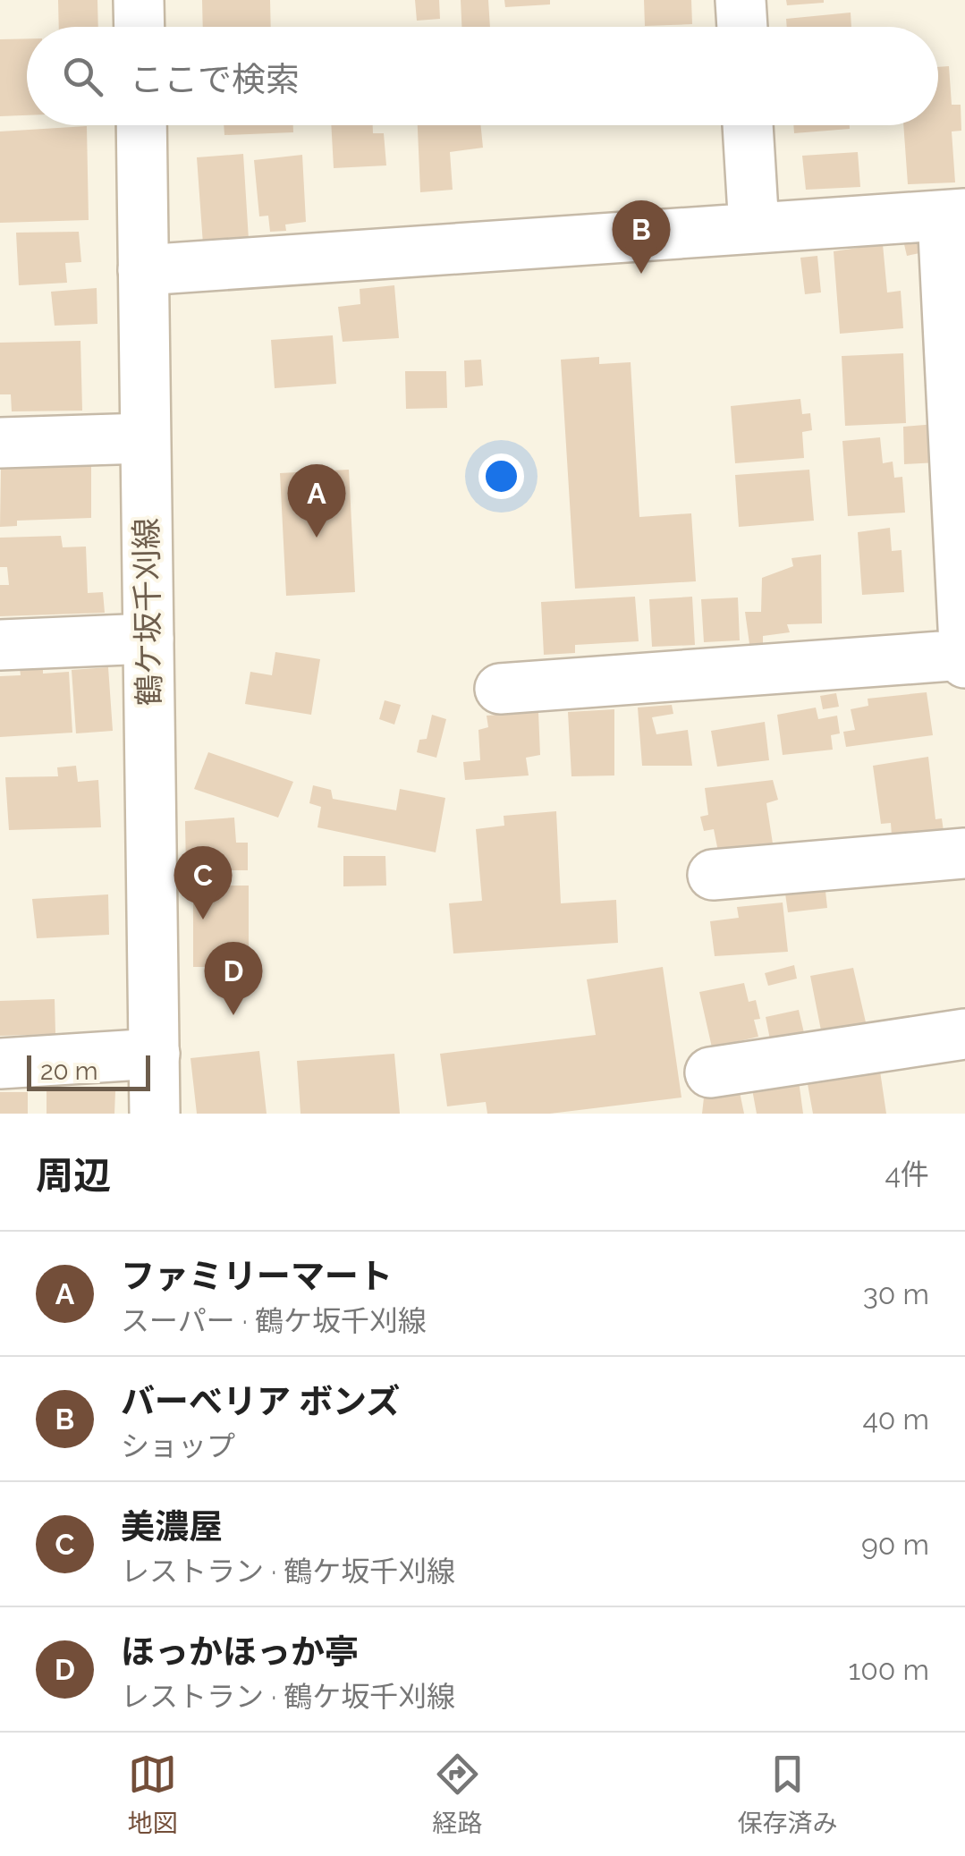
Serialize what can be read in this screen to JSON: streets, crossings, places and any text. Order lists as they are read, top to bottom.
{
  "streets": {
    "street": ["鶴ケ坂千刈線"]
  },
  "scale_bar": "20 m",
  "page": {
    "search": "ここで検索",
    "pins": [
      "B",
      "A",
      "C",
      "D"
    ],
    "scale": "20 m",
    "heading": ["周辺", "4件"],
    "list": [
      {
        "mark": "A",
        "name": "ファミリーマート",
        "note": "スーパー · 鶴ケ坂千刈線",
        "value": "30 m"
      },
      {
        "mark": "B",
        "name": "バーべリア ボンズ",
        "note": "ショップ",
        "value": "40 m"
      },
      {
        "mark": "C",
        "name": "美濃屋",
        "note": "レストラン · 鶴ケ坂千刈線",
        "value": "90 m"
      },
      {
        "mark": "D",
        "name": "ほっかほっか亭",
        "note": "レストラン · 鶴ケ坂千刈線",
        "value": "100 m"
      }
    ],
    "nav": ["地図", "経路", "保存済み"]
  }
}
